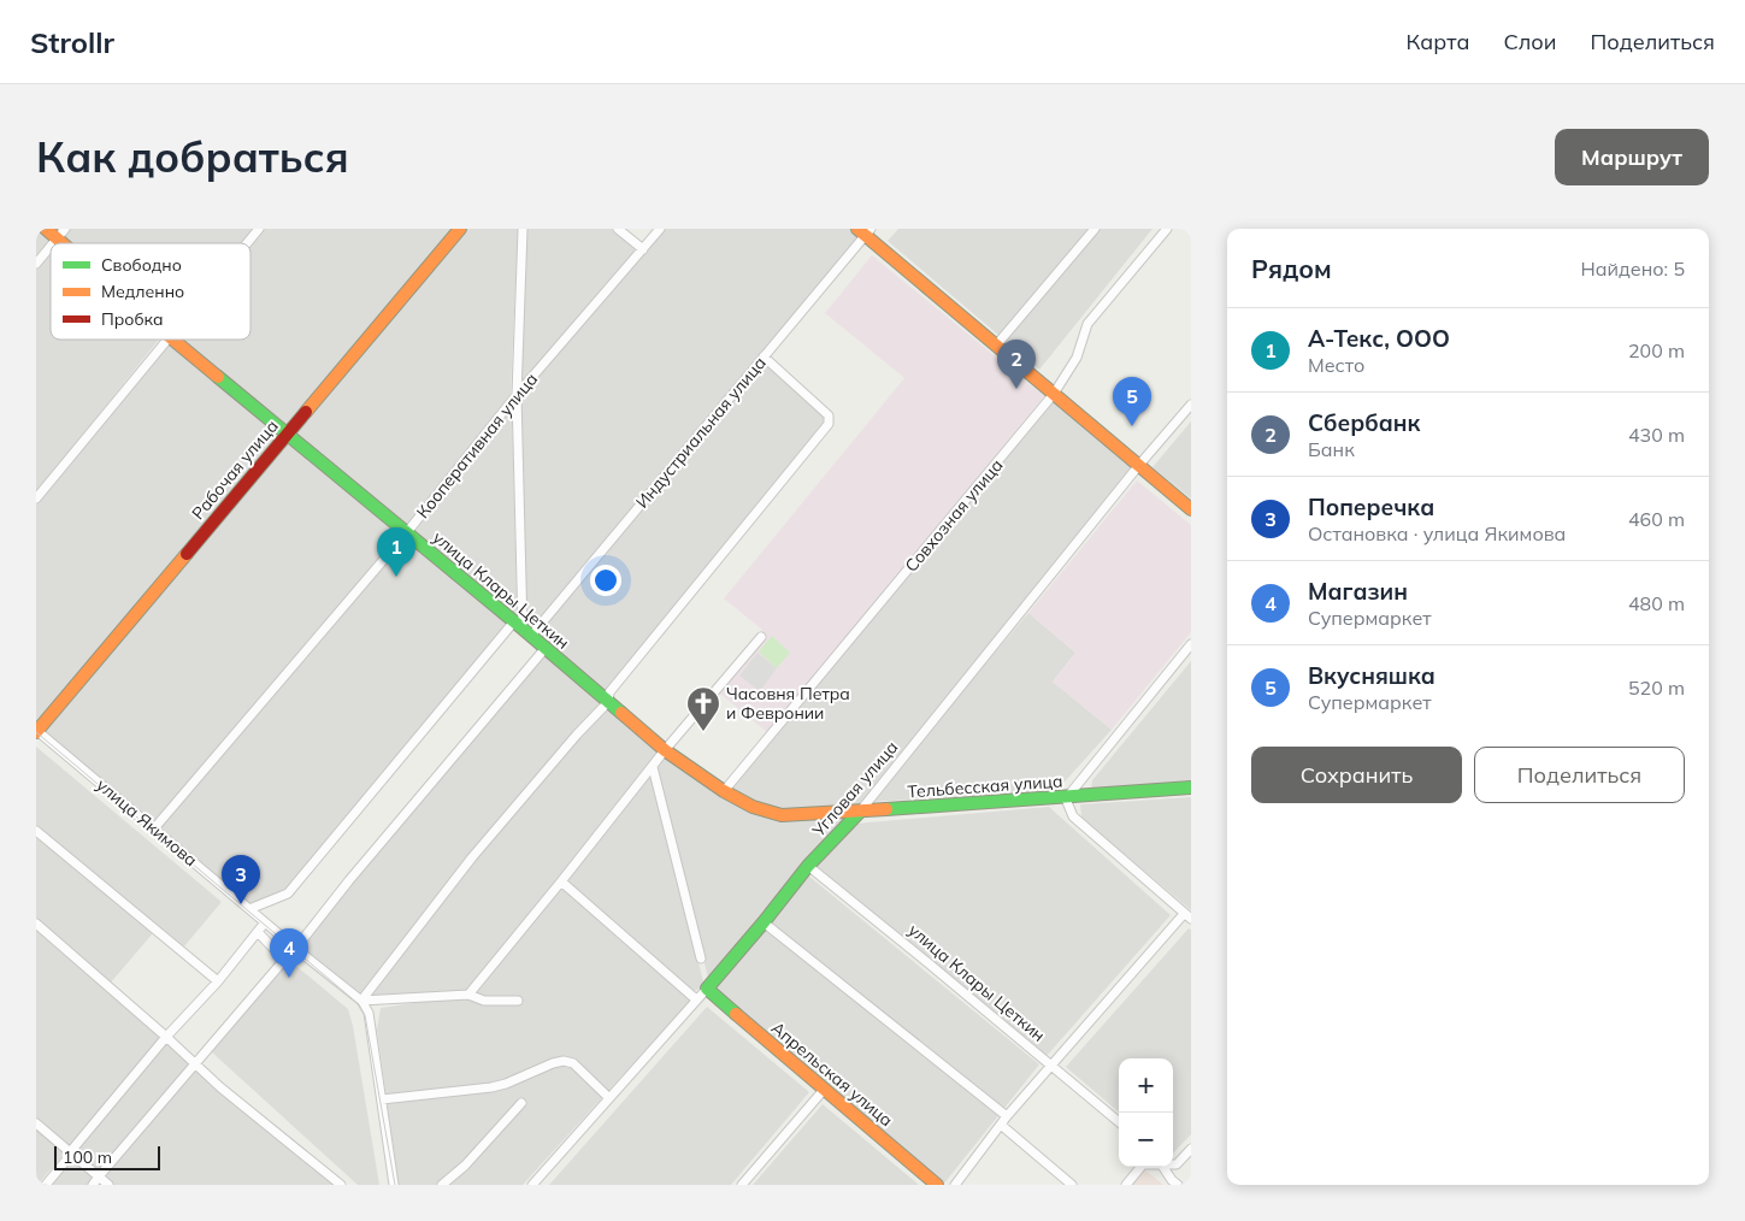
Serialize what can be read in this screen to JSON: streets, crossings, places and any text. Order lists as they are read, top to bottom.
{
  "streets": {
    "street": [
      "Индустриальная улица",
      "Кооперативная улица",
      "Рабочая улица",
      "Совхозная улица",
      "улица Клары Цеткин",
      "Тельбесская улица",
      "Угловая улица",
      "улица Якимова",
      "Апрельская улица"
    ]
  },
  "crossings": [
    ["Индустриальная улица", "улица Клары Цеткин"],
    ["Индустриальная улица", "улица Якимова"],
    ["Кооперативная улица", "улица Клары Цеткин"],
    ["Кооперативная улица", "улица Якимова"],
    ["Рабочая улица", "улица Клары Цеткин"],
    ["Рабочая улица", "улица Якимова"],
    ["Совхозная улица", "улица Клары Цеткин"],
    ["улица Клары Цеткин", "Тельбесская улица"],
    ["улица Клары Цеткин", "Угловая улица"],
    ["Тельбесская улица", "Угловая улица"],
    ["Угловая улица", "Апрельская улица"]
  ],
  "places": {
    "church": ["Часовня Петра и Февронии"]
  },
  "legend": ["Свободно", "Медленно", "Пробка"],
  "scale_bar": "100 m",
  "page": {
    "header": "Strollr",
    "nav": ["Карта", "Слои", "Поделиться"],
    "buttons": [
      "Маршрут",
      ["Сохранить", "Поделиться"]
    ],
    "title": "Как добраться",
    "heading": ["Рядом", "Найдено: 5"],
    "list": [
      {
        "mark": "1",
        "name": "А-Текс, ООО",
        "note": "Место",
        "value": "200 m"
      },
      {
        "mark": "2",
        "name": "Сбербанк",
        "note": "Банк",
        "value": "430 m"
      },
      {
        "mark": "3",
        "name": "Поперечка",
        "note": "Остановка · улица Якимова",
        "value": "460 m"
      },
      {
        "mark": "4",
        "name": "Магазин",
        "note": "Супермаркет",
        "value": "480 m"
      },
      {
        "mark": "5",
        "name": "Вкусняшка",
        "note": "Супермаркет",
        "value": "520 m"
      }
    ],
    "pins": [
      "2",
      "5",
      "1",
      "3",
      "4"
    ],
    "map_buttons": ["+", "−"],
    "scale": "100 m"
  }
}
